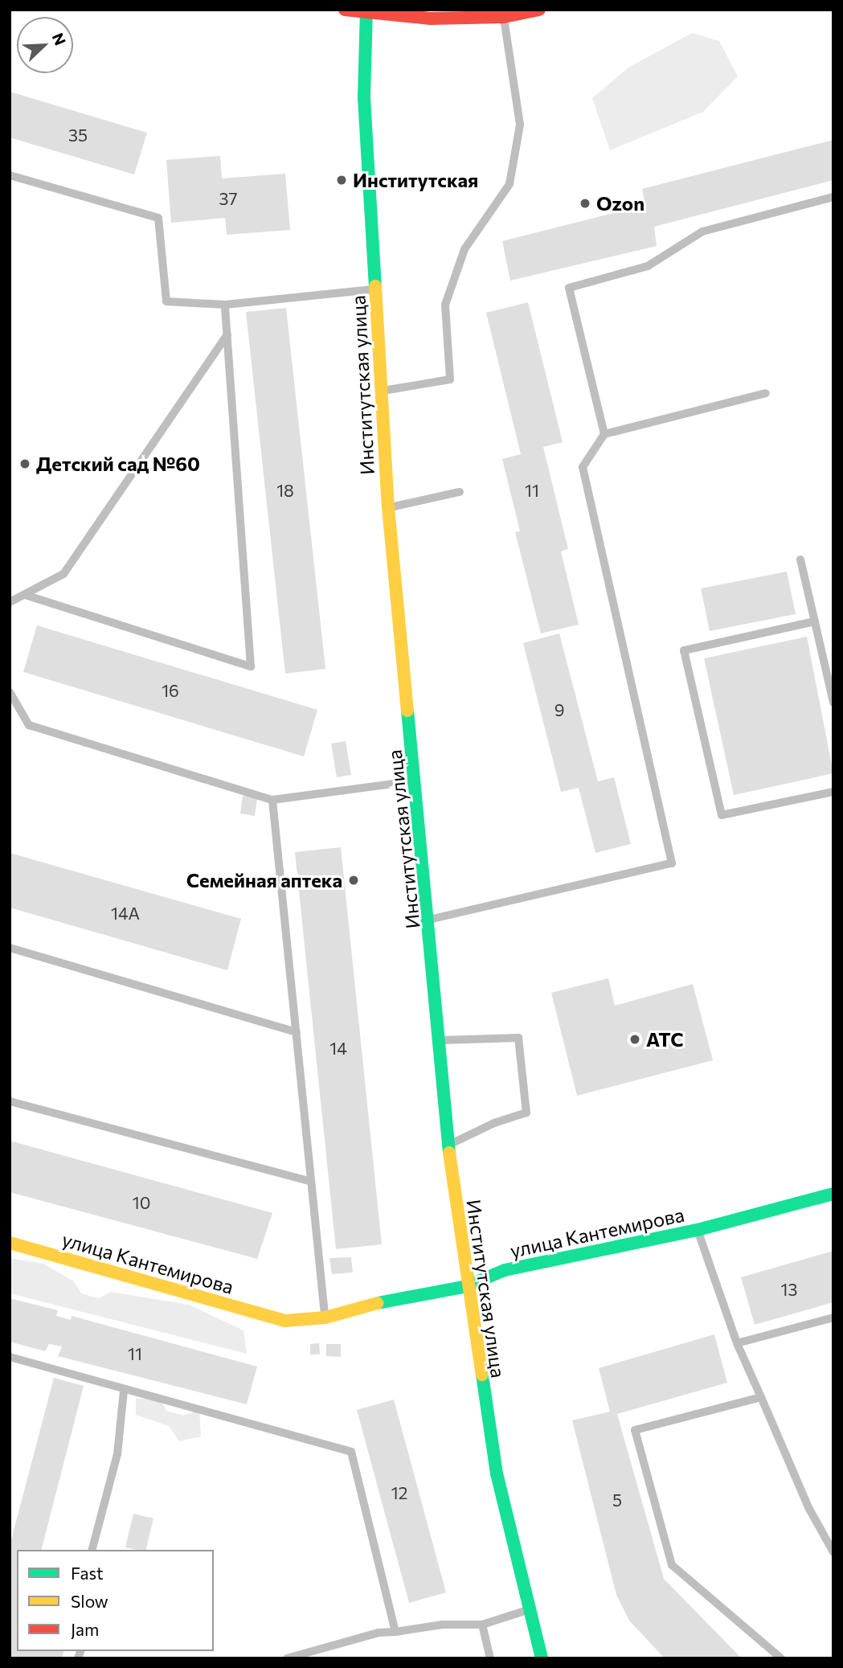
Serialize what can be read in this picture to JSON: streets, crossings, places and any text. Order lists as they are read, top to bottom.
{
  "streets": {
    "main road": ["Институтская улица", "улица Кантемирова"]
  },
  "crossings": [
    ["Институтская улица", "улица Кантемирова"]
  ],
  "places": [
    "Институтская",
    "Ozon",
    "Детский сад №60",
    "Семейная аптека",
    "АТС"
  ],
  "house_numbers": [
    "35",
    "37",
    "18",
    "11",
    "16",
    "9",
    "14А",
    "14",
    "10",
    "13",
    "11",
    "12",
    "5"
  ],
  "legend": ["Fast", "Slow", "Jam"],
  "north": "top right"
}
